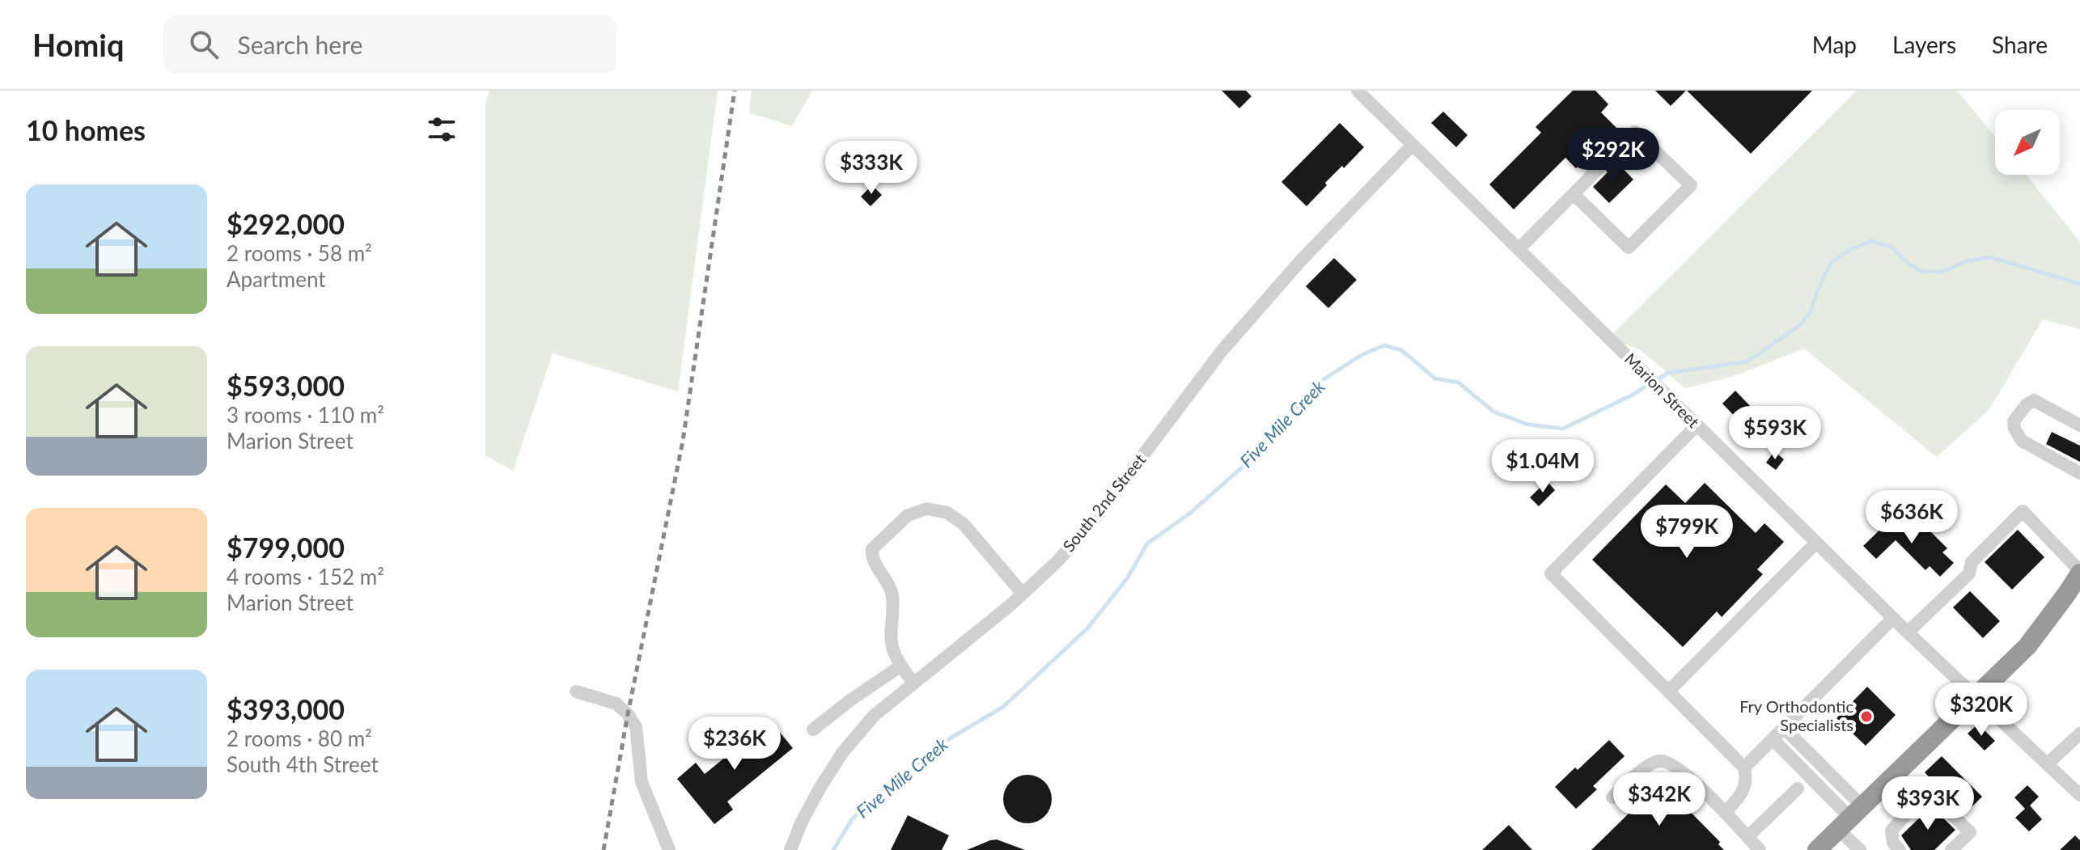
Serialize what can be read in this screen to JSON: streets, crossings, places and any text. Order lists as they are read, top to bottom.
{
  "streets": {
    "street": ["Marion Street", "South 2nd Street"]
  },
  "crossings": [
    ["Marion Street", "South 2nd Street"]
  ],
  "water": ["Five Mile Creek"],
  "places": ["Fry Orthodontic Specialists"],
  "north": "bottom left",
  "page": {
    "header": "Homiq",
    "search": "Search here",
    "nav": ["Map", "Layers", "Share"],
    "heading": "10 homes",
    "price": [
      "$292K",
      "$333K",
      "$593K",
      "$1.04M",
      "$636K",
      "$799K",
      "$320K",
      "$236K",
      "$342K",
      "$393K"
    ],
    "list": [
      {
        "name": "$292,000",
        "note": "2 rooms · 58 m² · Apartment"
      },
      {
        "name": "$593,000",
        "note": "3 rooms · 110 m² · Marion Street"
      },
      {
        "name": "$799,000",
        "note": "4 rooms · 152 m² · Marion Street"
      },
      {
        "name": "$393,000",
        "note": "2 rooms · 80 m² · South 4th Street"
      }
    ]
  }
}
